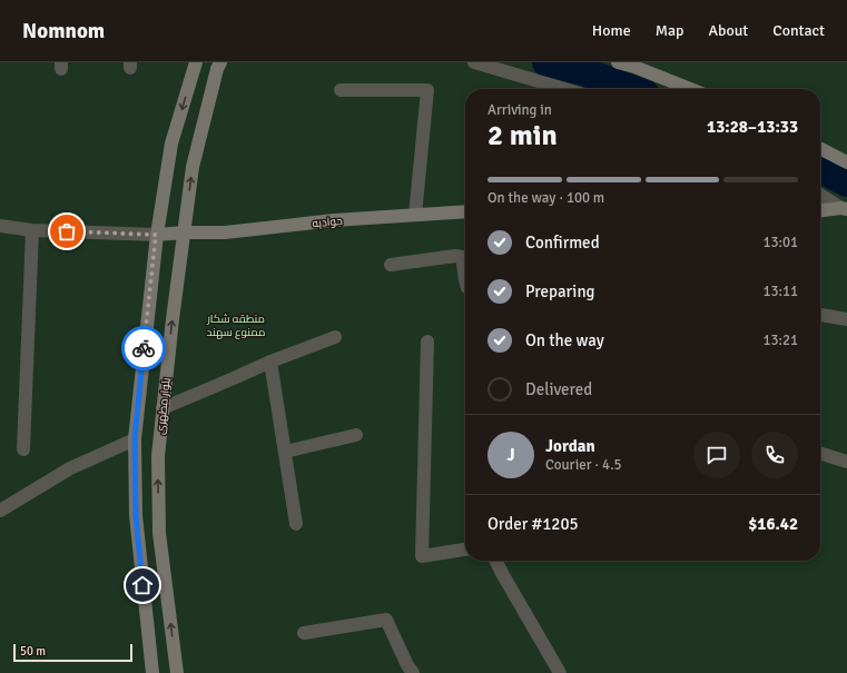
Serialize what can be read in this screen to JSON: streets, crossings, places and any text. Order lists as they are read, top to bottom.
{
  "streets": {
    "main road": ["جوادیه", "بلوار مطهری"]
  },
  "crossings": [
    ["جوادیه", "بلوار مطهری"]
  ],
  "parks": ["منطقه شکار ممنوع سهند"],
  "scale_bar": "50 m",
  "page": {
    "header": "Nomnom",
    "nav": [
      "Home",
      "Map",
      "About",
      "Contact"
    ],
    "heading": ["2 min", "Arriving in", "13:28–13:33"],
    "panel": [
      "Jordan",
      "Courier · 4.5",
      "Order #1205",
      "$16.42"
    ],
    "bar": "On the way · 100 m",
    "list": [
      ["Confirmed", "13:01"],
      ["Preparing", "13:11"],
      ["On the way", "13:21"],
      "Delivered"
    ],
    "round": "J",
    "scale": "50 m"
  }
}
